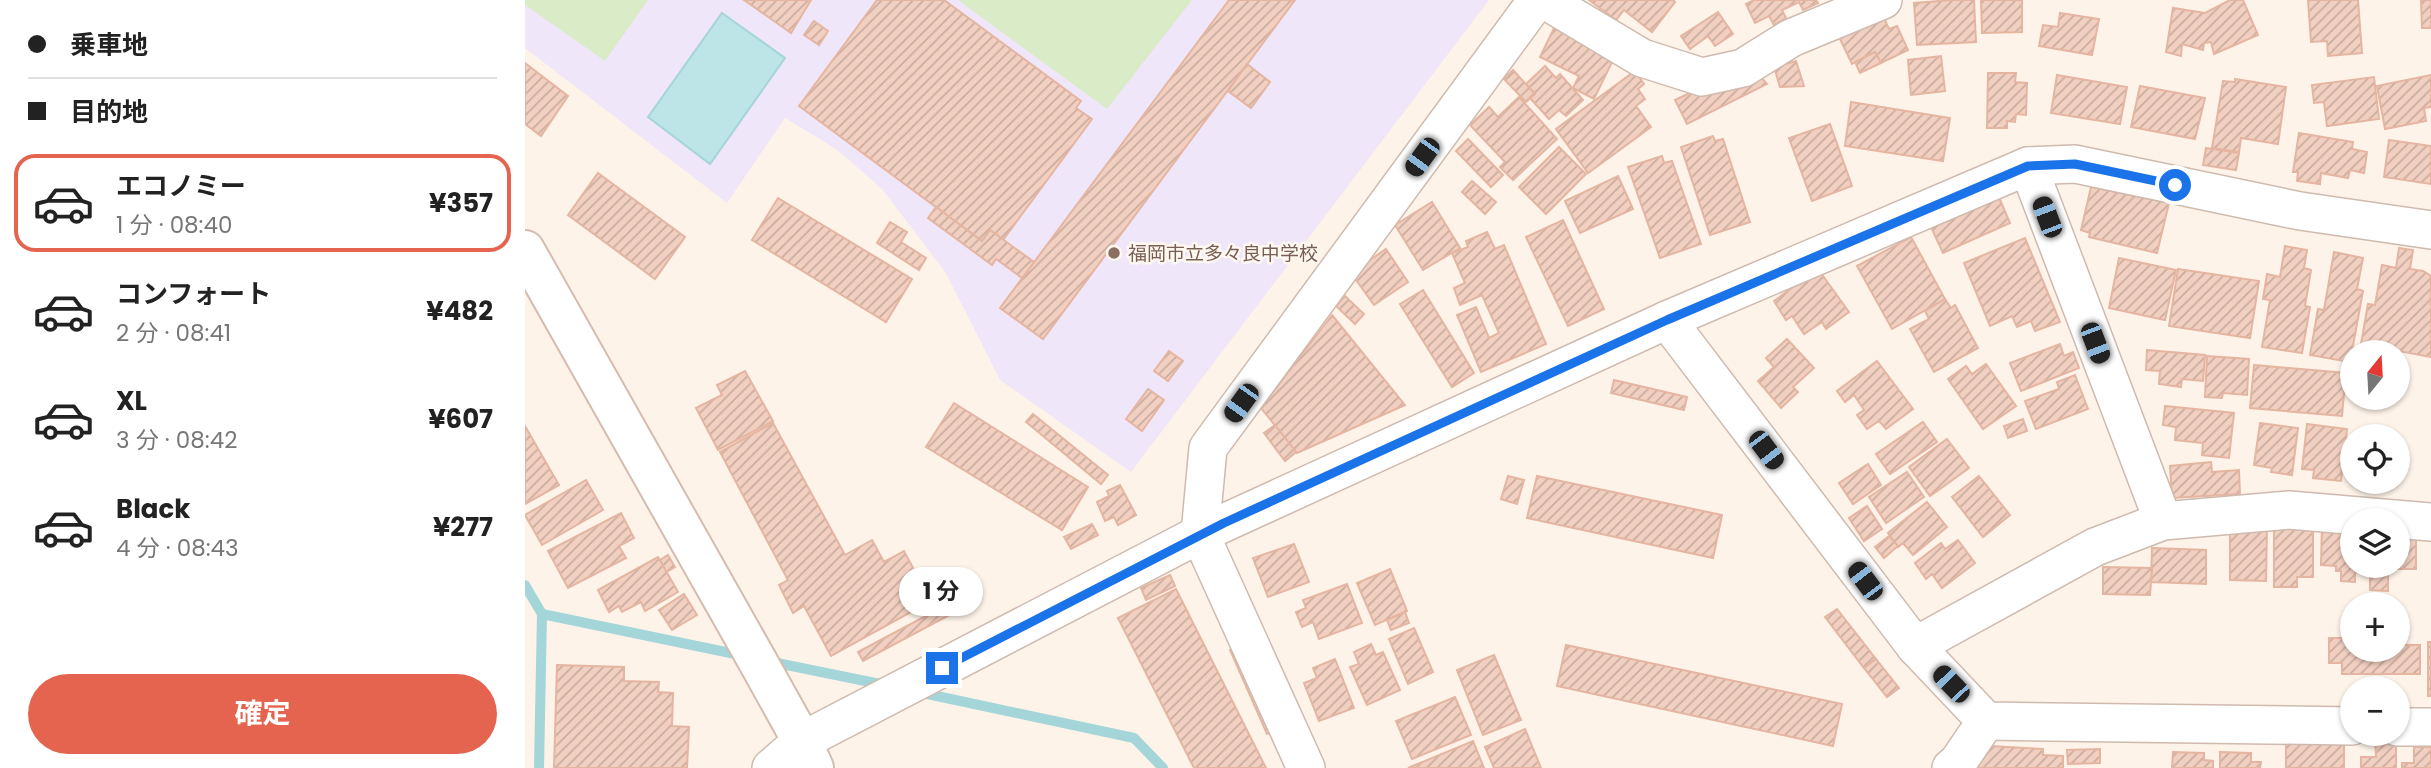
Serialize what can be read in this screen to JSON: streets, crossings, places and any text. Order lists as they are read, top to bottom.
{
  "places": ["福岡市立多々良中学校"],
  "north": "top",
  "page": {
    "banner": ["乗車地", "目的地"],
    "list": [
      {
        "name": "エコノミー",
        "note": "1 分 · 08:40",
        "value": "¥357"
      },
      {
        "name": "コンフォート",
        "note": "2 分 · 08:41",
        "value": "¥482"
      },
      {
        "name": "XL",
        "note": "3 分 · 08:42",
        "value": "¥607"
      },
      {
        "name": "Black",
        "note": "4 分 · 08:43",
        "value": "¥277"
      }
    ],
    "map_buttons": ["+", "−"],
    "bubble": "1 分",
    "buttons": "確定"
  }
}
